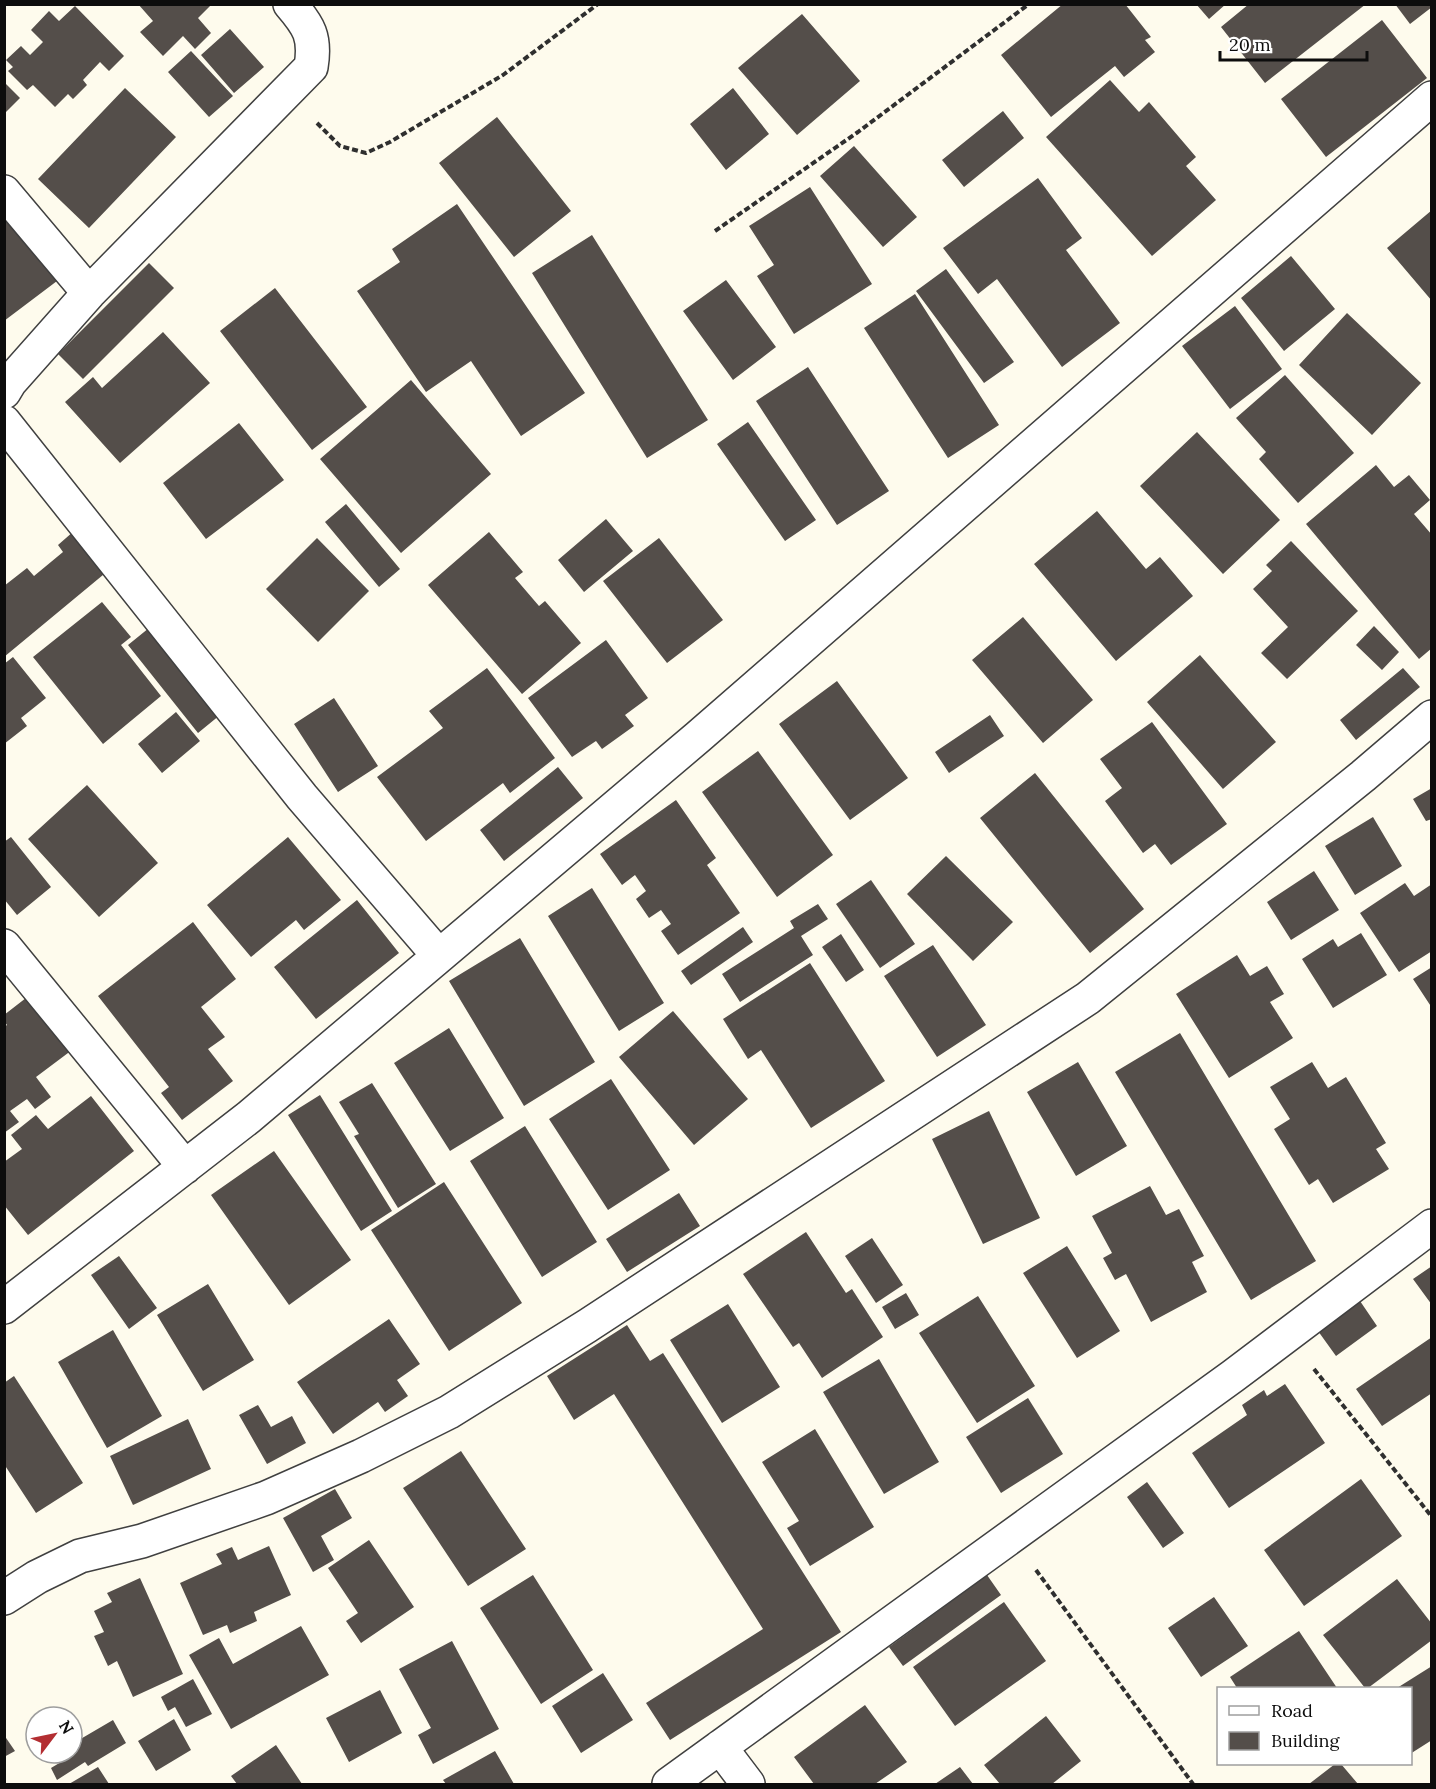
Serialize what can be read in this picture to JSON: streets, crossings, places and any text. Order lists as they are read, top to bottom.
{
  "legend": ["Road", "Building"],
  "scale_bar": "20 m",
  "north": "top right"
}
